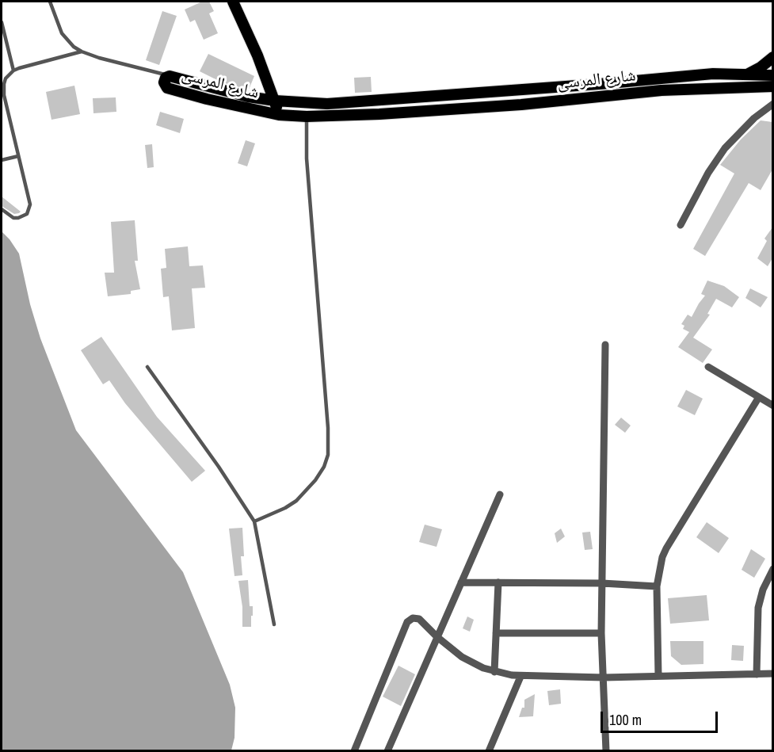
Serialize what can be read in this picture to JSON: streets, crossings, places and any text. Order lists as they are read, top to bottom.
{
  "streets": {
    "main road": ["شارع المرسى"]
  },
  "scale_bar": "100 m"
}
